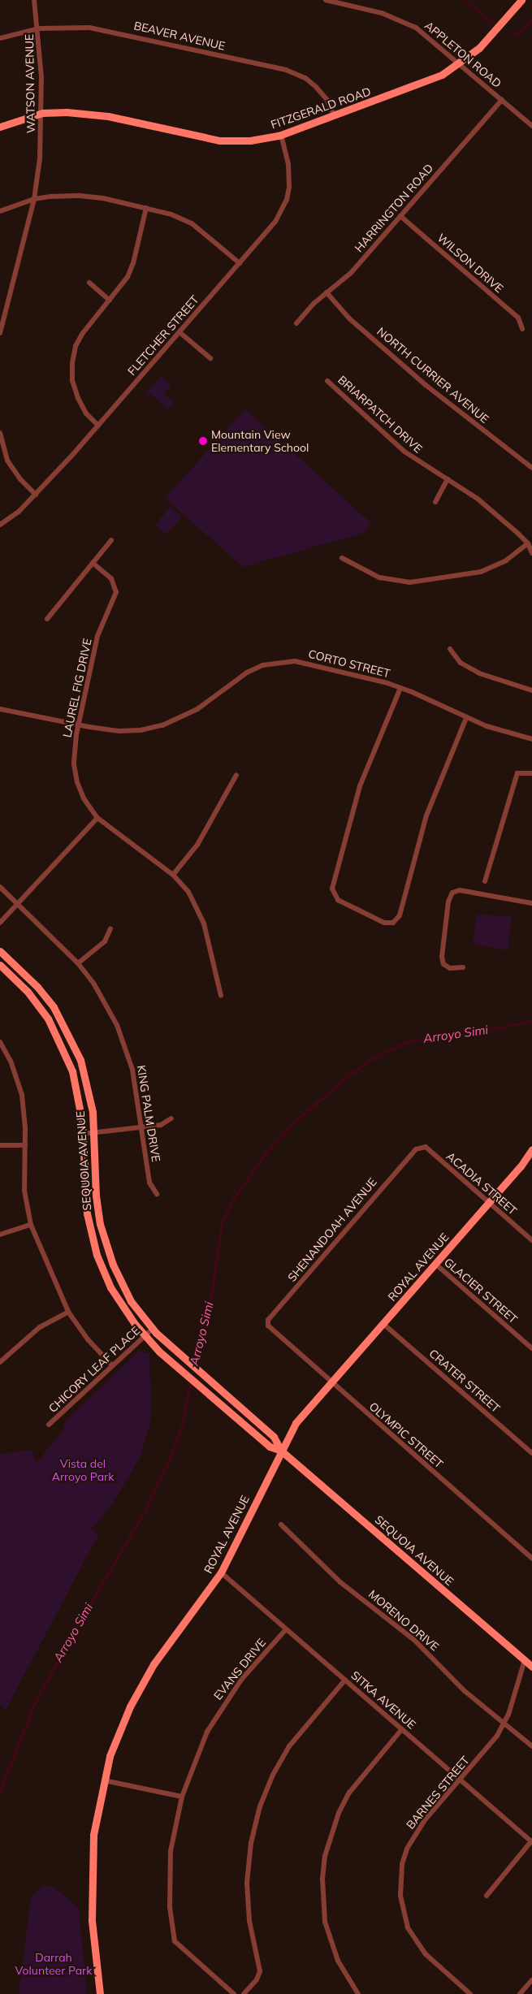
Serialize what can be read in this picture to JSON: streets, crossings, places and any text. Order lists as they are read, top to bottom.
{
  "streets": {
    "main road": ["FITZGERALD ROAD", "SEQUOIA AVENUE", "ROYAL AVENUE"],
    "street": [
      "BEAVER AVENUE",
      "APPLETON ROAD",
      "WATSON AVENUE",
      "HARRINGTON ROAD",
      "WILSON DRIVE",
      "FLETCHER STREET",
      "NORTH CURRIER AVENUE",
      "BRIARPATCH DRIVE",
      "CORTO STREET",
      "LAUREL FIG DRIVE",
      "KING PALM DRIVE",
      "ACADIA STREET",
      "SHENANDOAH AVENUE",
      "GLACIER STREET",
      "CHICORY LEAF PLACE",
      "CRATER STREET",
      "OLYMPIC STREET",
      "MORENO DRIVE",
      "EVANS DRIVE",
      "SITKA AVENUE",
      "BARNES STREET"
    ]
  },
  "crossings": [
    ["BEAVER AVENUE", "WATSON AVENUE"],
    ["BEAVER AVENUE", "FITZGERALD ROAD"],
    ["APPLETON ROAD", "FITZGERALD ROAD"],
    ["APPLETON ROAD", "HARRINGTON ROAD"],
    ["WATSON AVENUE", "FITZGERALD ROAD"],
    ["FITZGERALD ROAD", "FLETCHER STREET"],
    ["HARRINGTON ROAD", "WILSON DRIVE"],
    ["HARRINGTON ROAD", "NORTH CURRIER AVENUE"],
    ["CORTO STREET", "LAUREL FIG DRIVE"],
    ["SEQUOIA AVENUE", "ROYAL AVENUE"],
    ["SEQUOIA AVENUE", "CHICORY LEAF PLACE"],
    ["SEQUOIA AVENUE", "BARNES STREET"],
    ["ACADIA STREET", "SHENANDOAH AVENUE"],
    ["ACADIA STREET", "ROYAL AVENUE"],
    ["SHENANDOAH AVENUE", "OLYMPIC STREET"],
    ["ROYAL AVENUE", "GLACIER STREET"],
    ["ROYAL AVENUE", "CRATER STREET"],
    ["ROYAL AVENUE", "OLYMPIC STREET"],
    ["ROYAL AVENUE", "SITKA AVENUE"],
    ["MORENO DRIVE", "BARNES STREET"],
    ["EVANS DRIVE", "SITKA AVENUE"],
    ["SITKA AVENUE", "BARNES STREET"]
  ],
  "water": ["Arroyo Simi"],
  "parks": ["Vista del Arroyo Park", "Darrah Volunteer Park"],
  "places": ["Mountain View Elementary School"]
}
